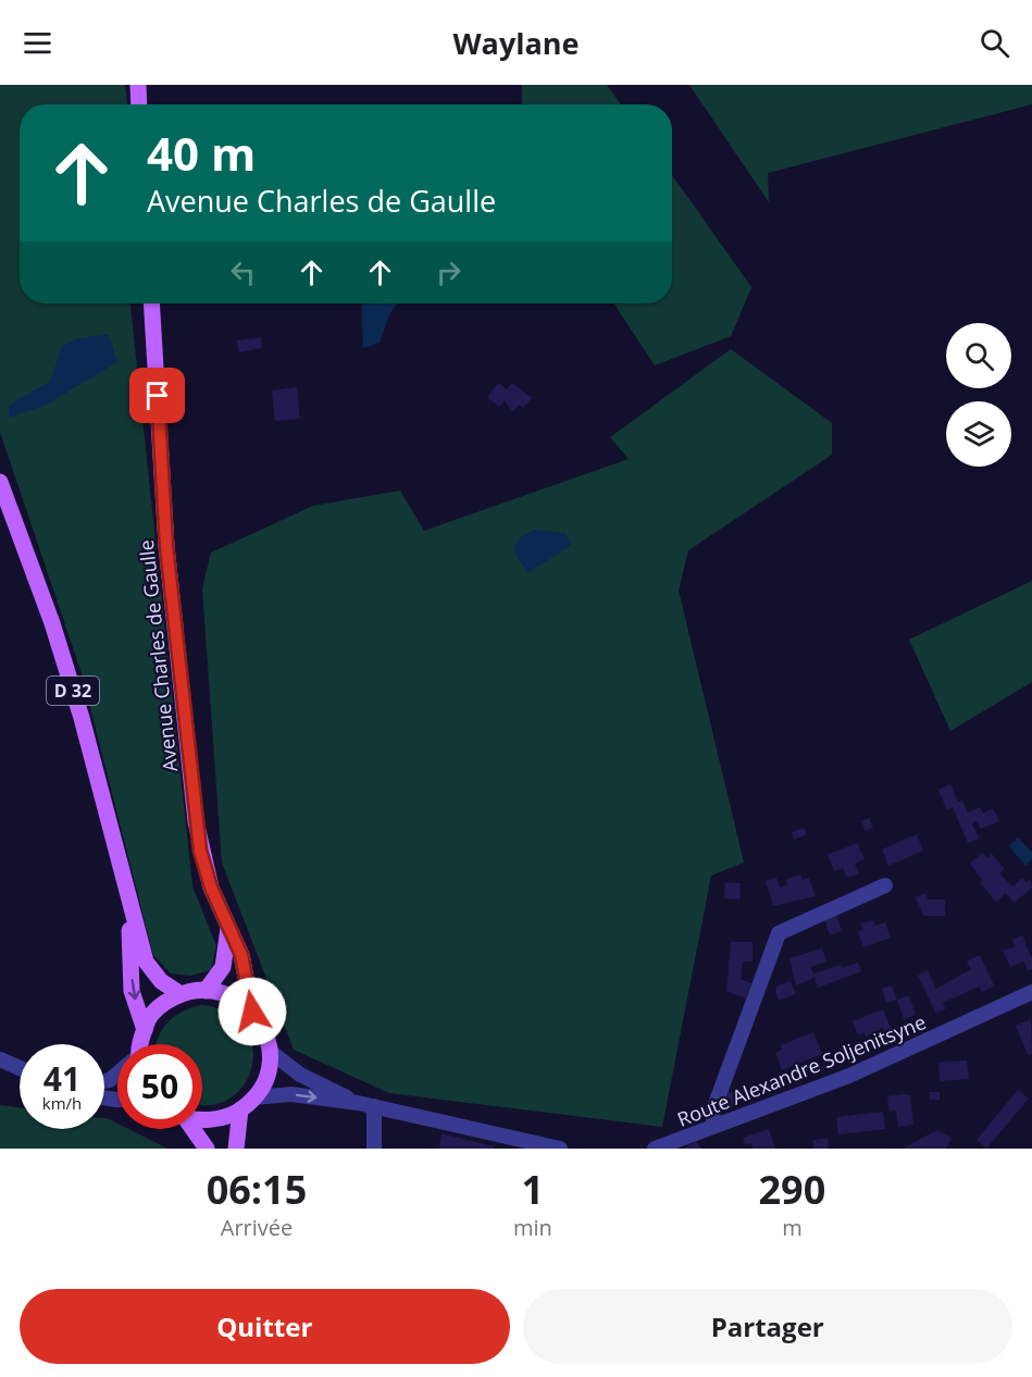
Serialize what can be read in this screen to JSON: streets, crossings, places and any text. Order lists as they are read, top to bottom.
{
  "streets": {
    "main road": ["Avenue Charles de Gaulle", "D 32"],
    "street": ["Route Alexandre Soljenitsyne"]
  },
  "page": {
    "header": "Waylane",
    "turn": ["40 m", "Avenue Charles de Gaulle"],
    "speed": "41 km/h",
    "limit": "50",
    "eta": [
      "06:15",
      "Arrivée",
      "1",
      "min",
      "290",
      "m"
    ],
    "buttons": ["Quitter", "Partager"]
  }
}
